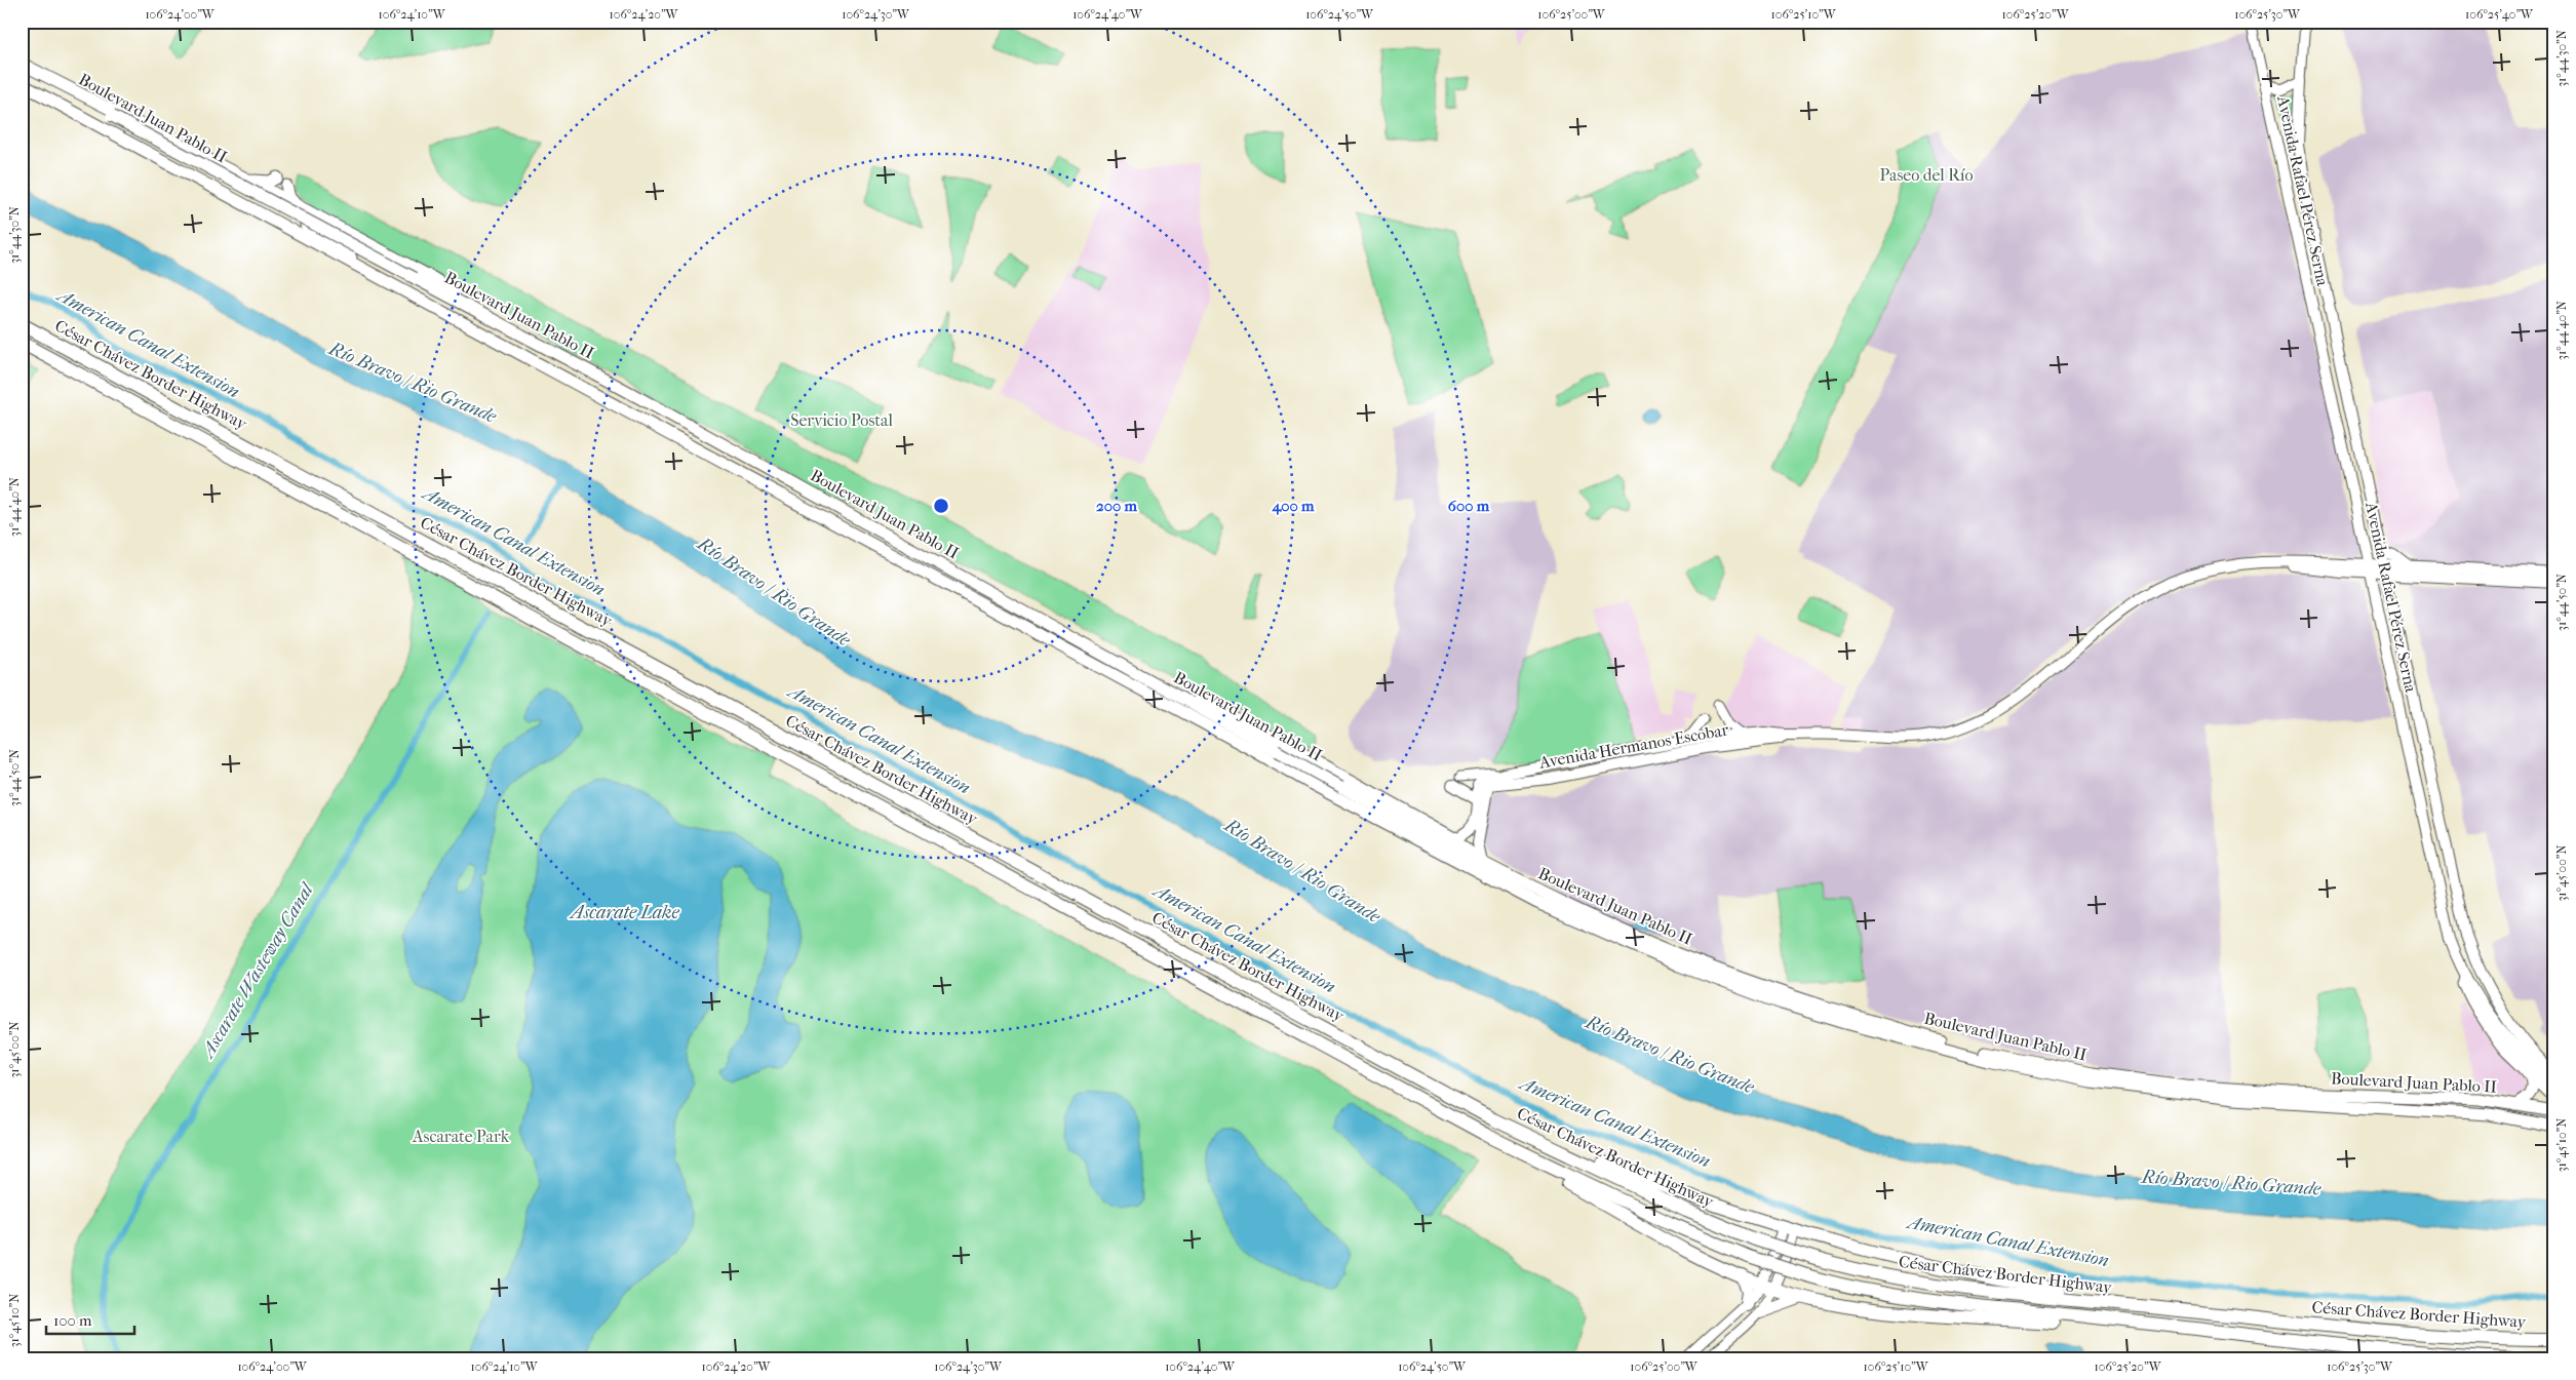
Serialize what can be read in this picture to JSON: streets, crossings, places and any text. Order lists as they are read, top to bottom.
{
  "streets": {
    "highway": ["Boulevard Juan Pablo II", "César Chávez Border Highway"],
    "main road": ["Avenida Rafael Pérez Serna", "Avenida Hermanos Escobar"]
  },
  "crossings": [
    ["Avenida Rafael Pérez Serna", "Avenida Hermanos Escobar"]
  ],
  "water": [
    "American Canal Extension",
    "Río Bravo / Rio Grande",
    "Ascarate Lake",
    "Ascarate Wasteway Canal"
  ],
  "parks": ["Paseo del Río", "Servicio Postal", "Ascarate Park"],
  "scale_bar": "100 m",
  "coordinates": [
    "106°24'00\"W",
    "106°24'10\"W",
    "106°24'20\"W",
    "106°24'30\"W",
    "106°24'40\"W",
    "106°24'50\"W",
    "106°25'00\"W",
    "106°25'10\"W",
    "106°25'20\"W",
    "106°25'30\"W",
    "106°25'40\"W",
    "31°44'30\"N",
    "31°44'40\"N",
    "31°44'50\"N",
    "31°45'00\"N",
    "31°45'10\"N"
  ],
  "rings": ["200 m", "400 m", "600 m"]
}
